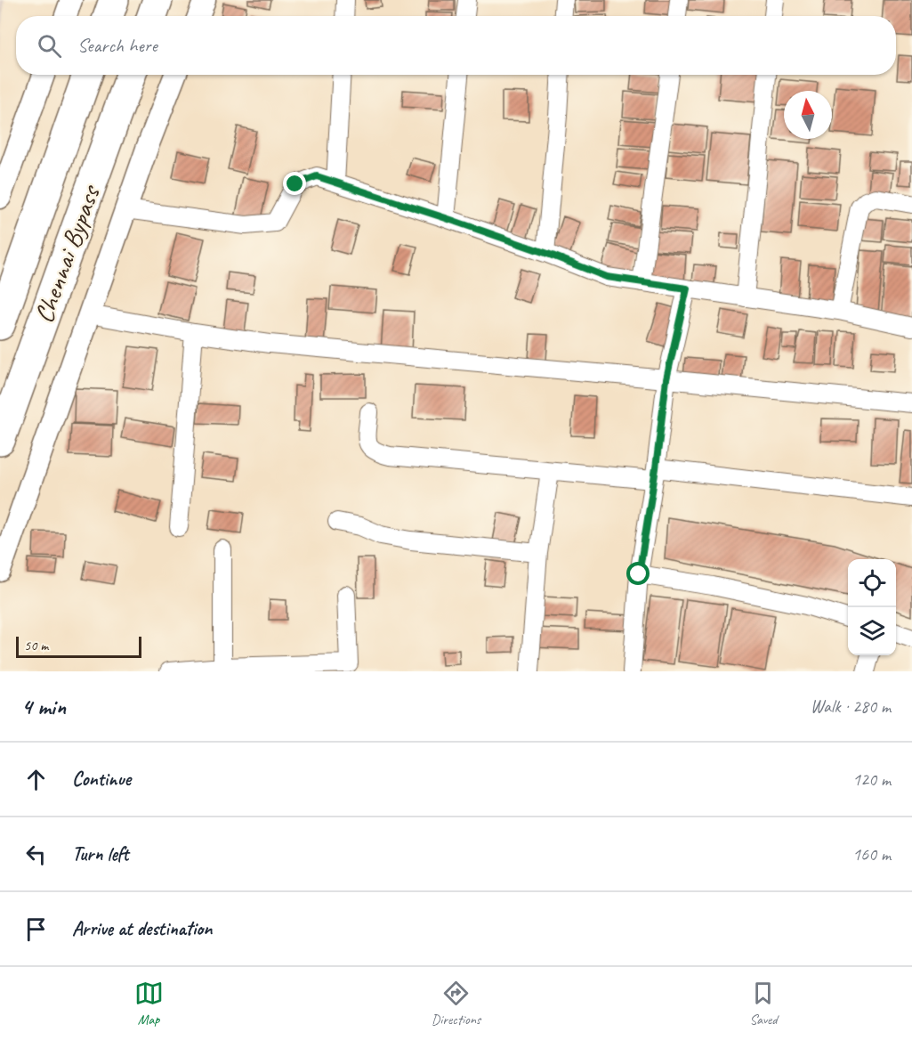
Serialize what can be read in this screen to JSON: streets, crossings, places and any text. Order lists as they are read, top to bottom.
{
  "streets": {
    "highway": ["Chennai Bypass"]
  },
  "scale_bar": "50 m",
  "north": "top",
  "page": {
    "search": "Search here",
    "scale": "50 m",
    "heading": ["4 min", "Walk · 280 m"],
    "list": [
      ["Continue", "120 m"],
      ["Turn left", "160 m"],
      "Arrive at destination"
    ],
    "nav": ["Map", "Directions", "Saved"]
  }
}
